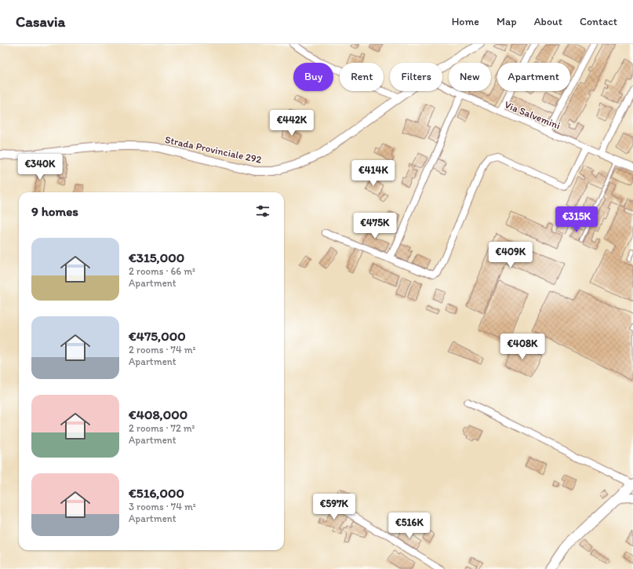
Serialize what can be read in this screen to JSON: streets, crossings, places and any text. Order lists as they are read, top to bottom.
{
  "streets": {
    "street": ["Via Salvemini", "Strada Provinciale 292"]
  },
  "page": {
    "header": "Casavia",
    "nav": [
      "Home",
      "Map",
      "About",
      "Contact"
    ],
    "chip": [
      "Buy",
      "Rent",
      "Filters",
      "New",
      "Apartment"
    ],
    "price": [
      "€442K",
      "€340K",
      "€414K",
      "€315K",
      "€475K",
      "€409K",
      "€408K",
      "€597K",
      "€516K"
    ],
    "heading": "9 homes",
    "list": [
      {
        "name": "€315,000",
        "note": "2 rooms · 66 m² · Apartment"
      },
      {
        "name": "€475,000",
        "note": "2 rooms · 74 m² · Apartment"
      },
      {
        "name": "€408,000",
        "note": "2 rooms · 72 m² · Apartment"
      },
      {
        "name": "€516,000",
        "note": "3 rooms · 74 m² · Apartment"
      }
    ]
  }
}
